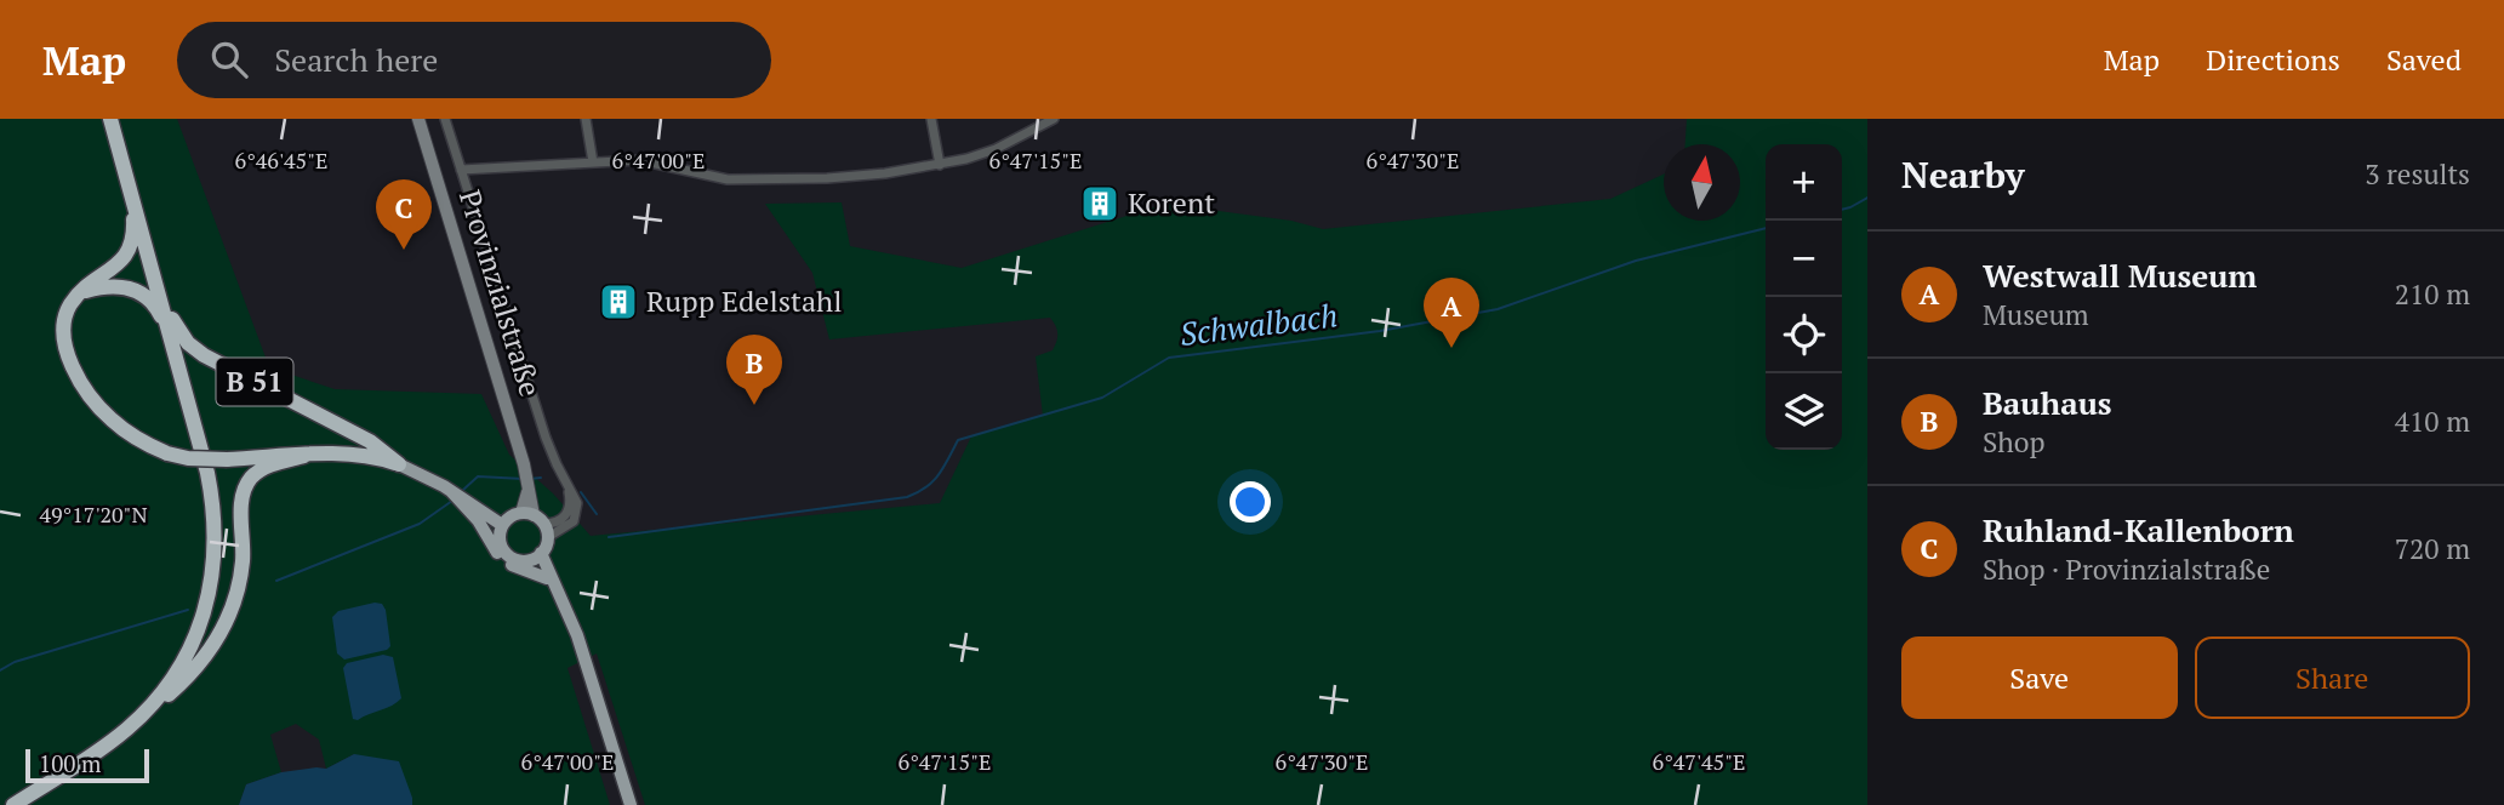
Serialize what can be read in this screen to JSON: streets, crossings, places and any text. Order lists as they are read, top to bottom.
{
  "streets": {
    "highway": ["B 51"],
    "main road": ["Provinzialstraße"]
  },
  "crossings": [
    ["Provinzialstraße", "B 51"]
  ],
  "water": ["Schwalbach"],
  "places": {
    "building": ["Korent", "Rupp Edelstahl"]
  },
  "scale_bar": "100 m",
  "north": "top",
  "page": {
    "header": "Map",
    "search": "Search here",
    "nav": ["Map", "Directions", "Saved"],
    "heading": ["Nearby", "3 results"],
    "map_buttons": ["+", "−"],
    "pins": ["C", "A", "B"],
    "list": [
      {
        "mark": "A",
        "name": "Westwall Museum",
        "note": "Museum",
        "value": "210 m"
      },
      {
        "mark": "B",
        "name": "Bauhaus",
        "note": "Shop",
        "value": "410 m"
      },
      {
        "mark": "C",
        "name": "Ruhland-Kallenborn",
        "note": "Shop · Provinzialstraße",
        "value": "720 m"
      }
    ],
    "buttons": ["Save", "Share"],
    "scale": "100 m"
  },
  "coordinates": [
    "6°46'45\"E",
    "6°47'00\"E",
    "6°47'15\"E",
    "6°47'30\"E",
    "49°17'20\"N",
    "6°47'45\"E"
  ]
}
